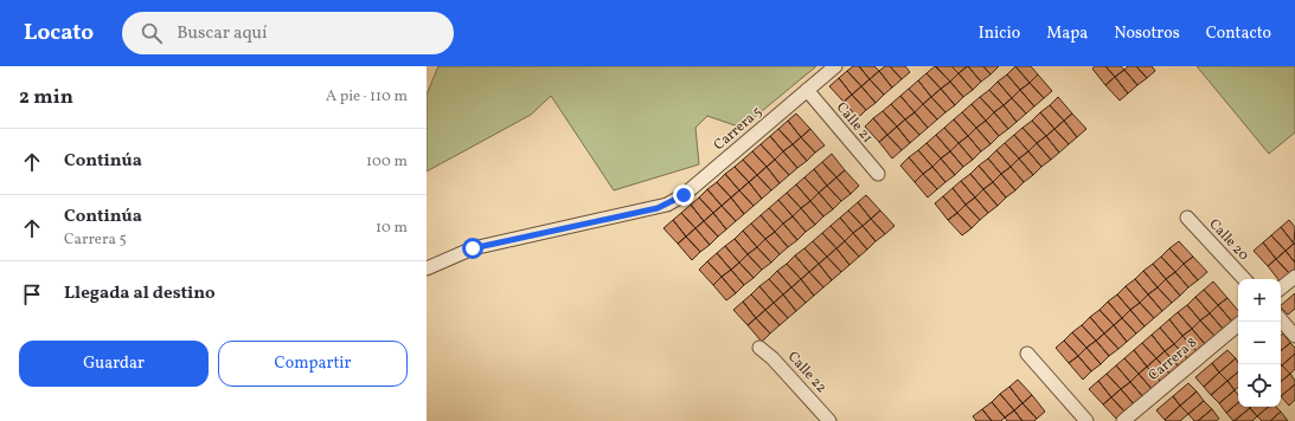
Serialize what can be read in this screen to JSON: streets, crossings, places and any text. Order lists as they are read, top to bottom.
{
  "streets": {
    "street": [
      "Calle 21",
      "Carrera 5",
      "Calle 20",
      "Carrera 8",
      "Calle 22"
    ]
  },
  "crossings": [
    ["Calle 21", "Carrera 5"]
  ],
  "page": {
    "header": "Locato",
    "search": "Buscar aquí",
    "nav": [
      "Inicio",
      "Mapa",
      "Nosotros",
      "Contacto"
    ],
    "heading": ["2 min", "A pie · 110 m"],
    "list": [
      ["Continúa", "100 m"],
      ["Continúa", "Carrera 5", "10 m"],
      "Llegada al destino"
    ],
    "map_buttons": ["+", "−"],
    "buttons": ["Guardar", "Compartir"]
  }
}
